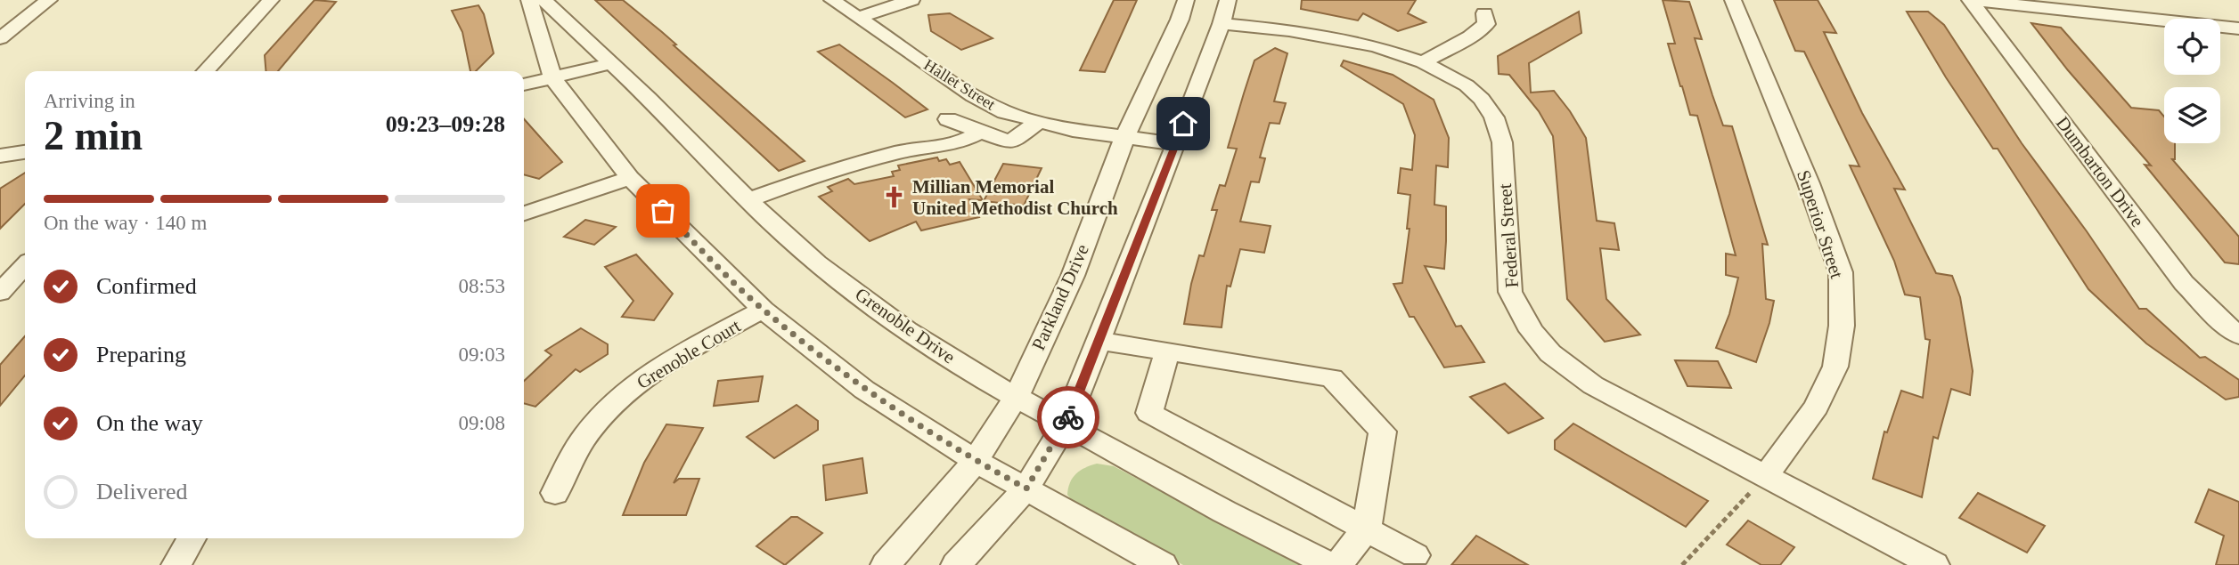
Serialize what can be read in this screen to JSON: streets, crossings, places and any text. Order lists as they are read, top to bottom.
{
  "streets": {
    "street": [
      "Hallet Street",
      "Dumbarton Drive",
      "Superior Street",
      "Federal Street",
      "Parkland Drive",
      "Grenoble Drive",
      "Grenoble Court"
    ]
  },
  "crossings": [
    ["Hallet Street", "Parkland Drive"],
    ["Superior Street", "Federal Street"],
    ["Parkland Drive", "Grenoble Drive"]
  ],
  "places": {
    "church": ["Millian Memorial United Methodist Church"]
  },
  "page": {
    "heading": ["2 min", "Arriving in", "09:23–09:28"],
    "bar": "On the way · 140 m",
    "list": [
      ["Confirmed", "08:53"],
      ["Preparing", "09:03"],
      ["On the way", "09:08"],
      "Delivered"
    ]
  }
}
